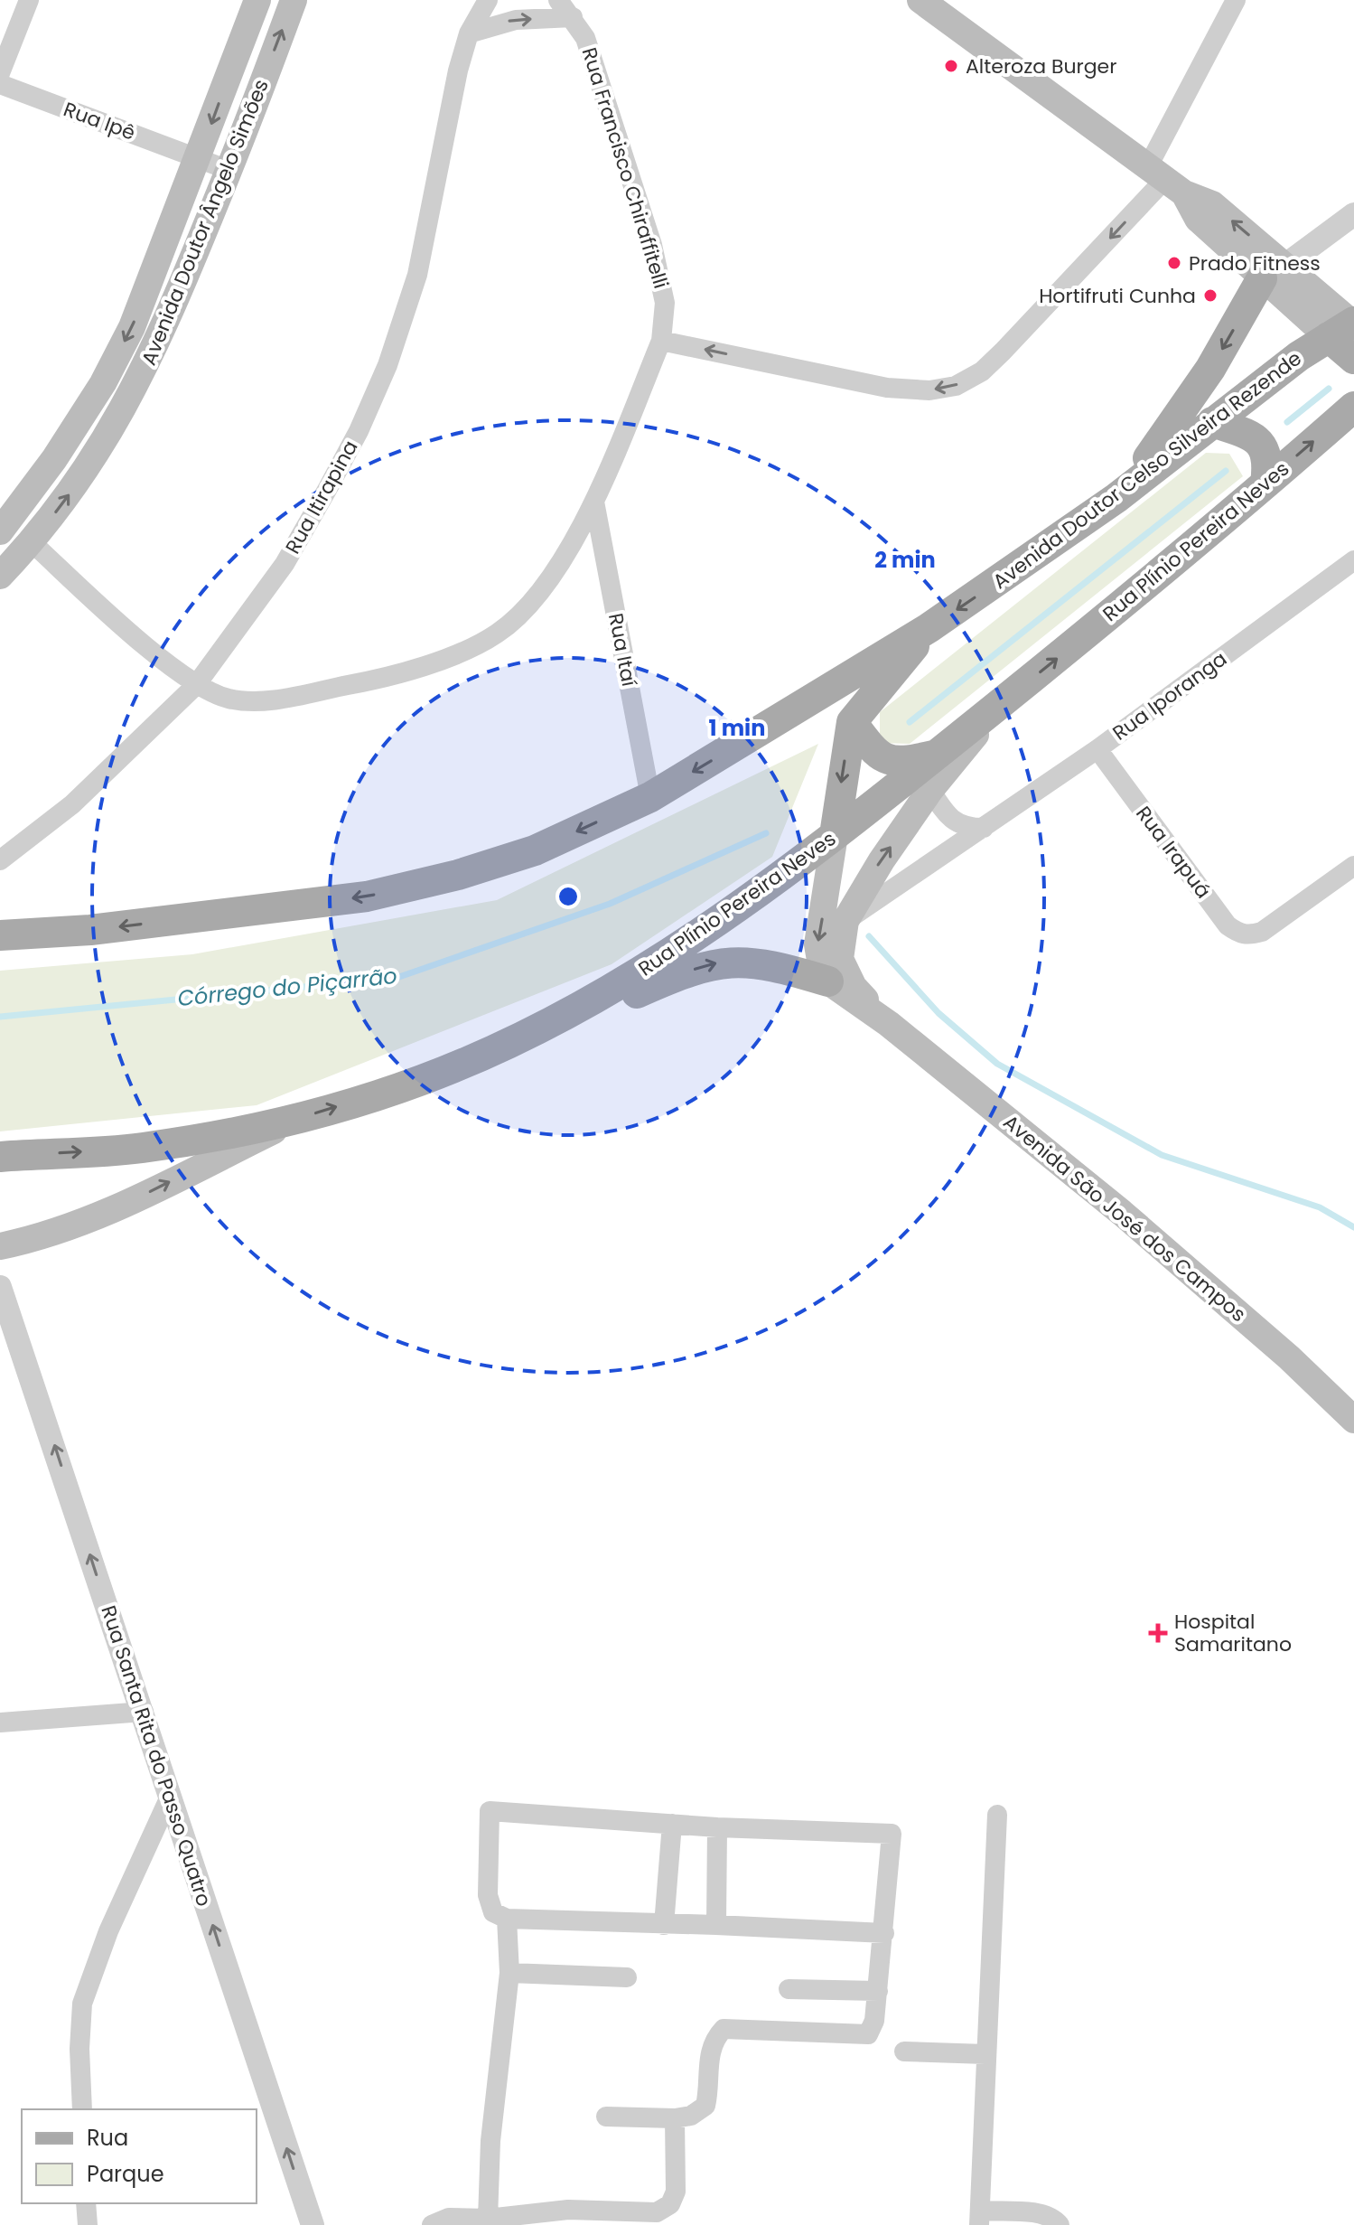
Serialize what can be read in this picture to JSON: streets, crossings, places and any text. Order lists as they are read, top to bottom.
{
  "streets": {
    "main road": [
      "Avenida Doutor Ângelo Simões",
      "Avenida Doutor Celso Silveira Rezende",
      "Rua Plínio Pereira Neves",
      "Avenida São José dos Campos"
    ],
    "street": [
      "Rua Ipê",
      "Rua Francisco Chiraffitelli",
      "Rua Itirapina",
      "Rua Itaí",
      "Rua Iporanga",
      "Rua Irapuá",
      "Rua Santa Rita do Passo Quatro"
    ]
  },
  "crossings": [
    ["Rua Ipê", "Avenida Doutor Ângelo Simões"],
    ["Rua Francisco Chiraffitelli", "Avenida Doutor Ângelo Simões"],
    ["Rua Francisco Chiraffitelli", "Rua Itirapina"],
    ["Rua Francisco Chiraffitelli", "Rua Itaí"],
    ["Avenida Doutor Celso Silveira Rezende", "Rua Itaí"],
    ["Rua Plínio Pereira Neves", "Avenida São José dos Campos"],
    ["Rua Iporanga", "Rua Irapuá"],
    ["Rua Iporanga", "Avenida São José dos Campos"]
  ],
  "one_way": ["Rua Santa Rita do Passo Quatro"],
  "water": ["Córrego do Piçarrão"],
  "places": {
    "other": ["Alteroza Burger", "Prado Fitness", "Hortifruti Cunha"],
    "health": ["Hospital Samaritano"]
  },
  "legend": ["Rua", "Parque"],
  "rings": ["2 min", "1 min"]
}
